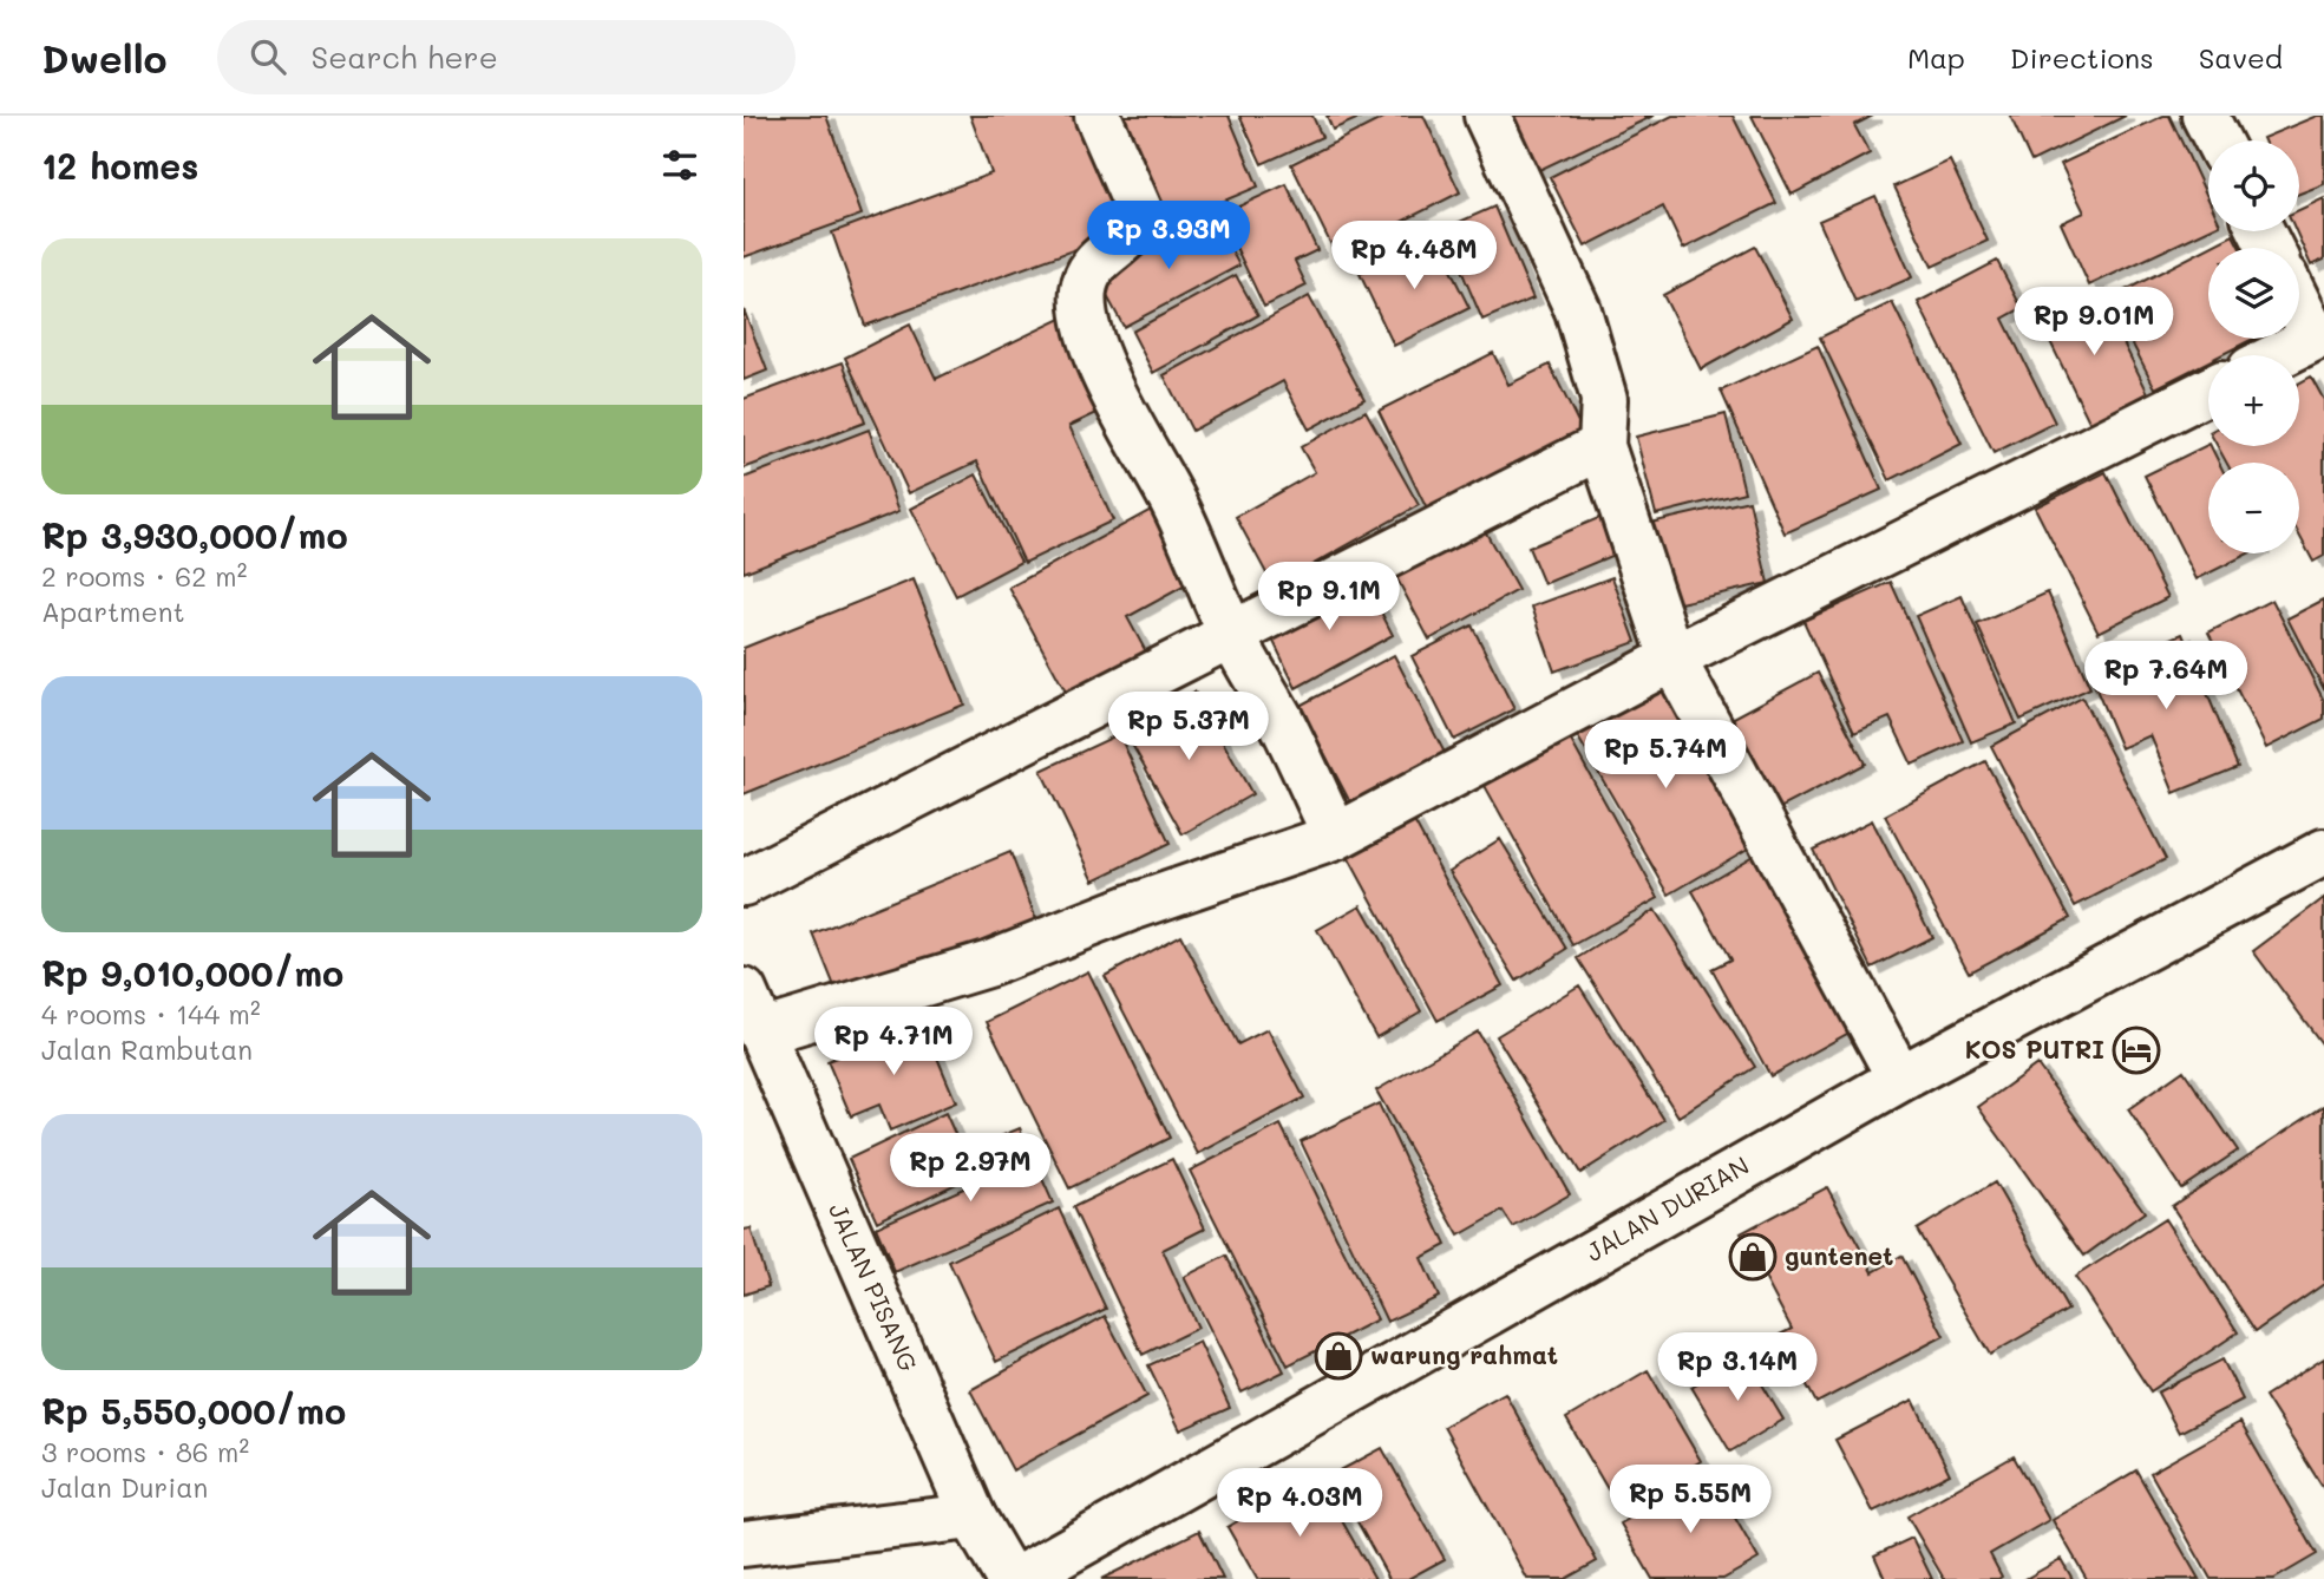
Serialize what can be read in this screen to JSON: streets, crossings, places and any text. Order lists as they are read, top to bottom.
{
  "streets": {
    "street": ["JALAN DURIAN", "JALAN PISANG"]
  },
  "places": {
    "hotel": ["KOS PUTRI"],
    "shop": ["guntenet", "warung rahmat"]
  },
  "page": {
    "header": "Dwello",
    "search": "Search here",
    "nav": ["Map", "Directions", "Saved"],
    "heading": "12 homes",
    "map_buttons": ["+", "−"],
    "price": [
      "Rp 3.93M",
      "Rp 4.48M",
      "Rp 9.01M",
      "Rp 9.1M",
      "Rp 7.64M",
      "Rp 5.37M",
      "Rp 5.74M",
      "Rp 4.71M",
      "Rp 2.97M",
      "Rp 3.14M",
      "Rp 5.55M",
      "Rp 4.03M"
    ],
    "list": [
      {
        "name": "Rp 3,930,000/mo",
        "note": "2 rooms · 62 m² · Apartment"
      },
      {
        "name": "Rp 9,010,000/mo",
        "note": "4 rooms · 144 m² · Jalan Rambutan"
      },
      {
        "name": "Rp 5,550,000/mo",
        "note": "3 rooms · 86 m² · Jalan Durian"
      }
    ]
  }
}
